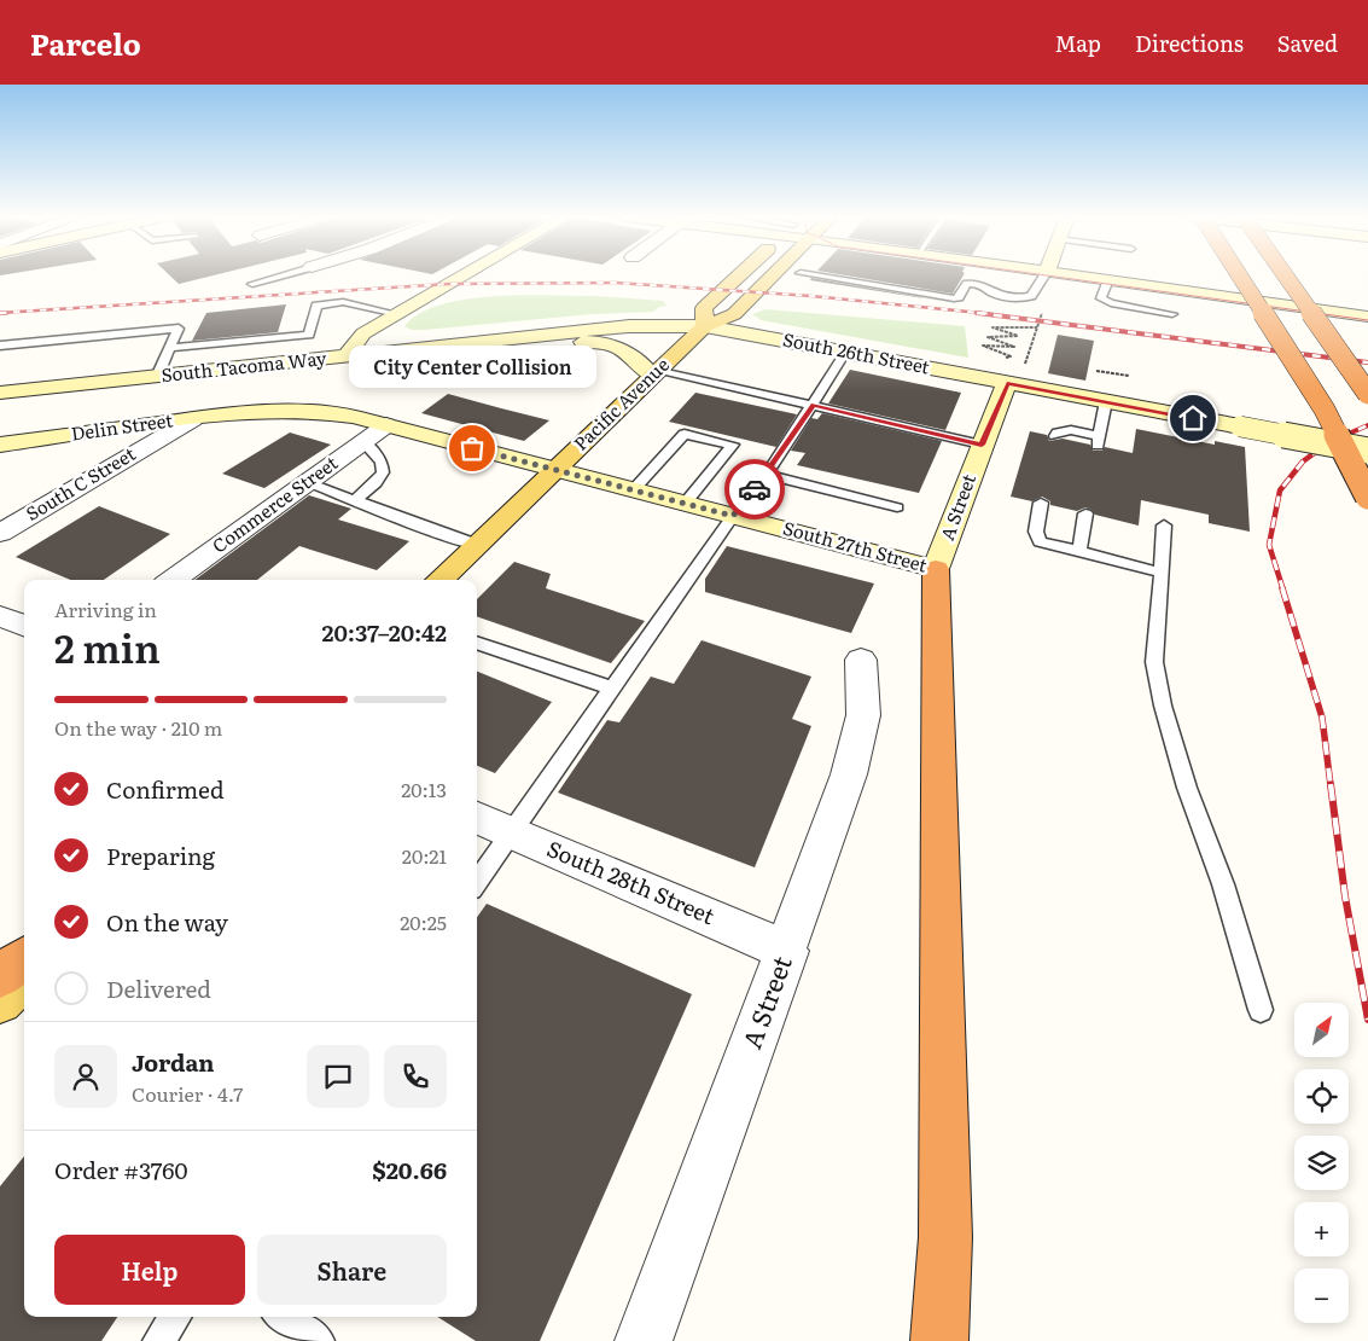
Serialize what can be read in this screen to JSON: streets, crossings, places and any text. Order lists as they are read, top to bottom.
{
  "streets": {
    "main road": ["Pacific Avenue"],
    "street": [
      "South 26th Street",
      "South Tacoma Way",
      "Delin Street",
      "South C Street",
      "Commerce Street",
      "A Street",
      "South 27th Street",
      "South 28th Street"
    ]
  },
  "crossings": [
    ["South 26th Street", "South Tacoma Way"],
    ["South 26th Street", "Pacific Avenue"],
    ["South 26th Street", "A Street"],
    ["South Tacoma Way", "Pacific Avenue"],
    ["Pacific Avenue", "South 27th Street"],
    ["Delin Street", "South C Street"],
    ["Delin Street", "South 27th Street"],
    ["Commerce Street", "South 27th Street"],
    ["A Street", "South 27th Street"],
    ["A Street", "South 28th Street"]
  ],
  "places": ["City Center Collision"],
  "north": "top right",
  "page": {
    "header": "Parcelo",
    "nav": ["Map", "Directions", "Saved"],
    "bubble": "City Center Collision",
    "heading": ["2 min", "Arriving in", "20:37–20:42"],
    "panel": [
      "Jordan",
      "Courier · 4.7",
      "Order #3760",
      "$20.66"
    ],
    "bar": "On the way · 210 m",
    "list": [
      ["Confirmed", "20:13"],
      ["Preparing", "20:21"],
      ["On the way", "20:25"],
      "Delivered"
    ],
    "map_buttons": ["+", "−"],
    "buttons": ["Help", "Share"]
  }
}
